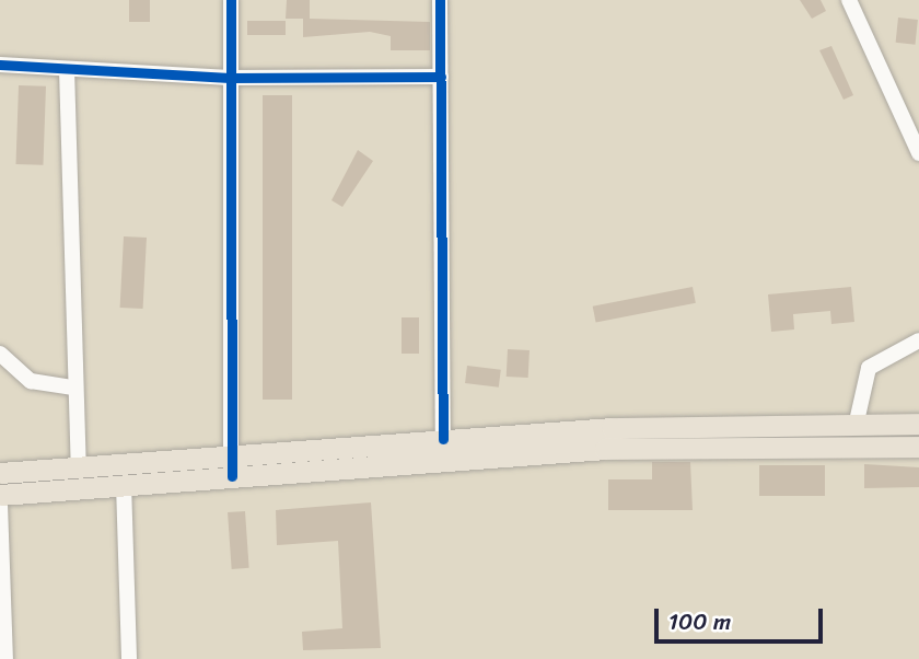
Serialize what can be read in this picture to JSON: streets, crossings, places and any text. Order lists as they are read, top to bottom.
{
  "scale_bar": "100 m"
}
